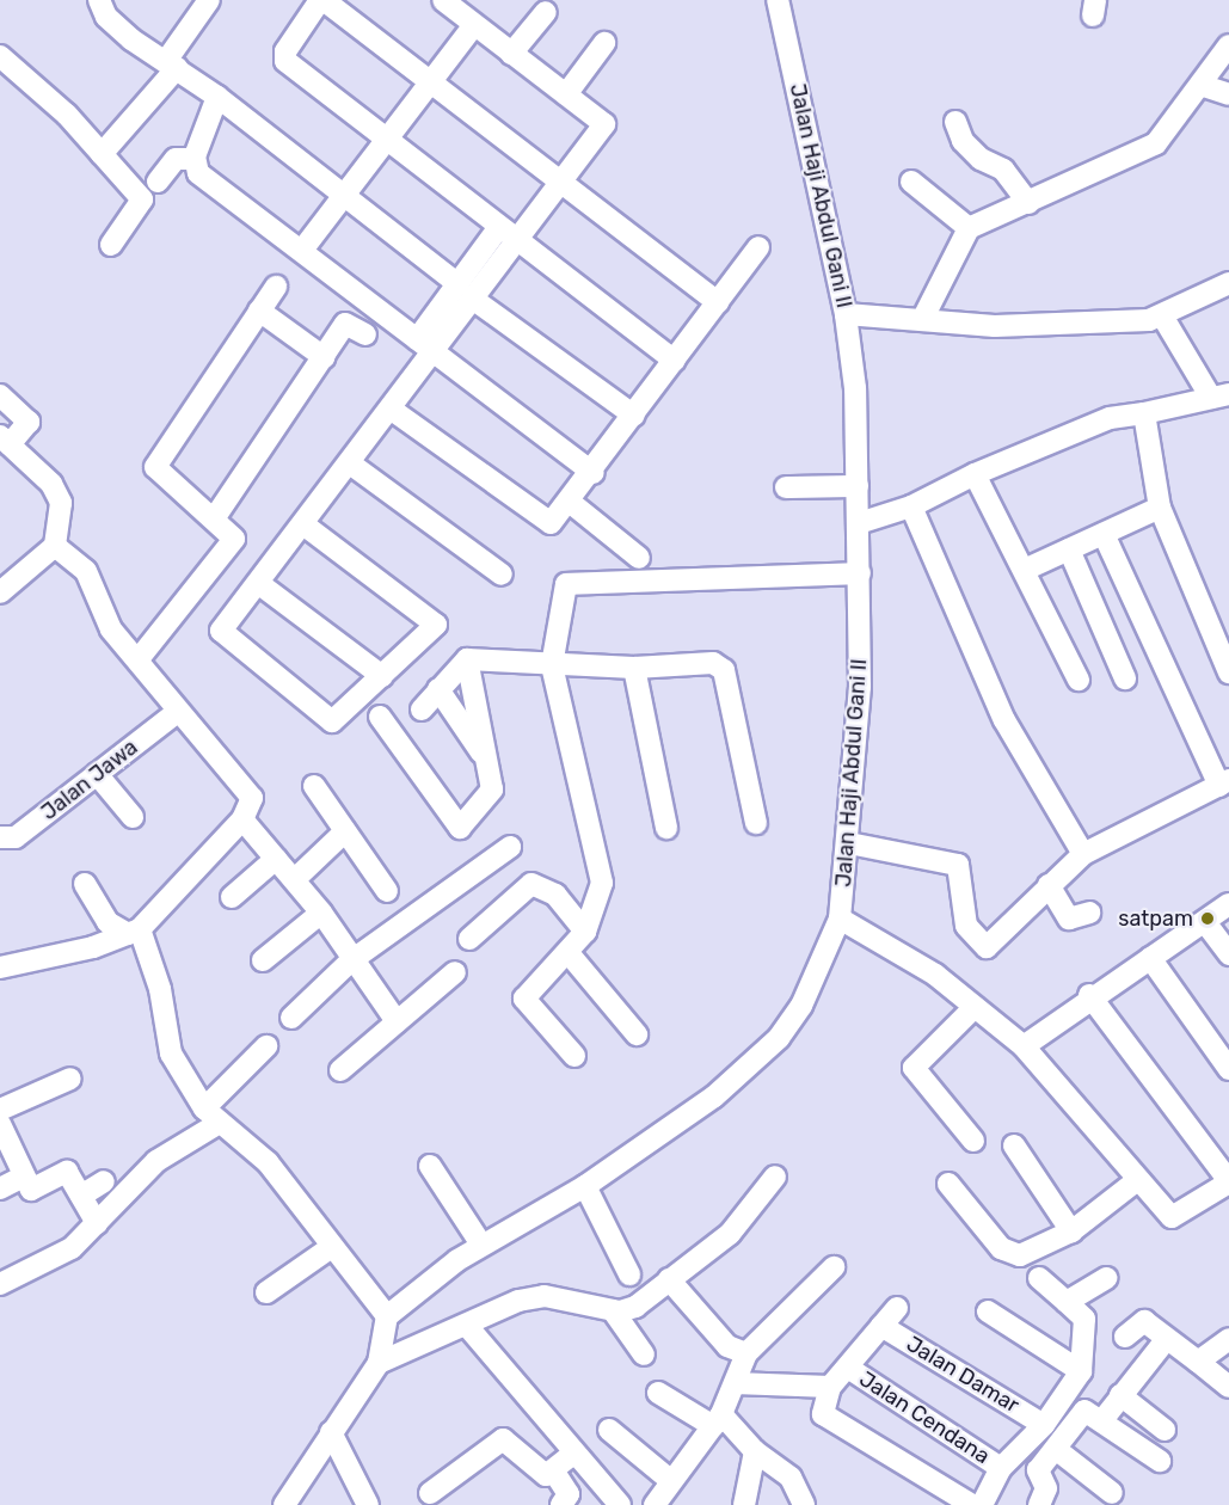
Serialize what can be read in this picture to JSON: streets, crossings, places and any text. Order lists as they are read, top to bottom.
{
  "streets": {
    "street": [
      "Jalan Haji Abdul Gani II",
      "Jalan Jawa",
      "Jalan Damar",
      "Jalan Cendana"
    ]
  },
  "places": ["satpam"]
}
